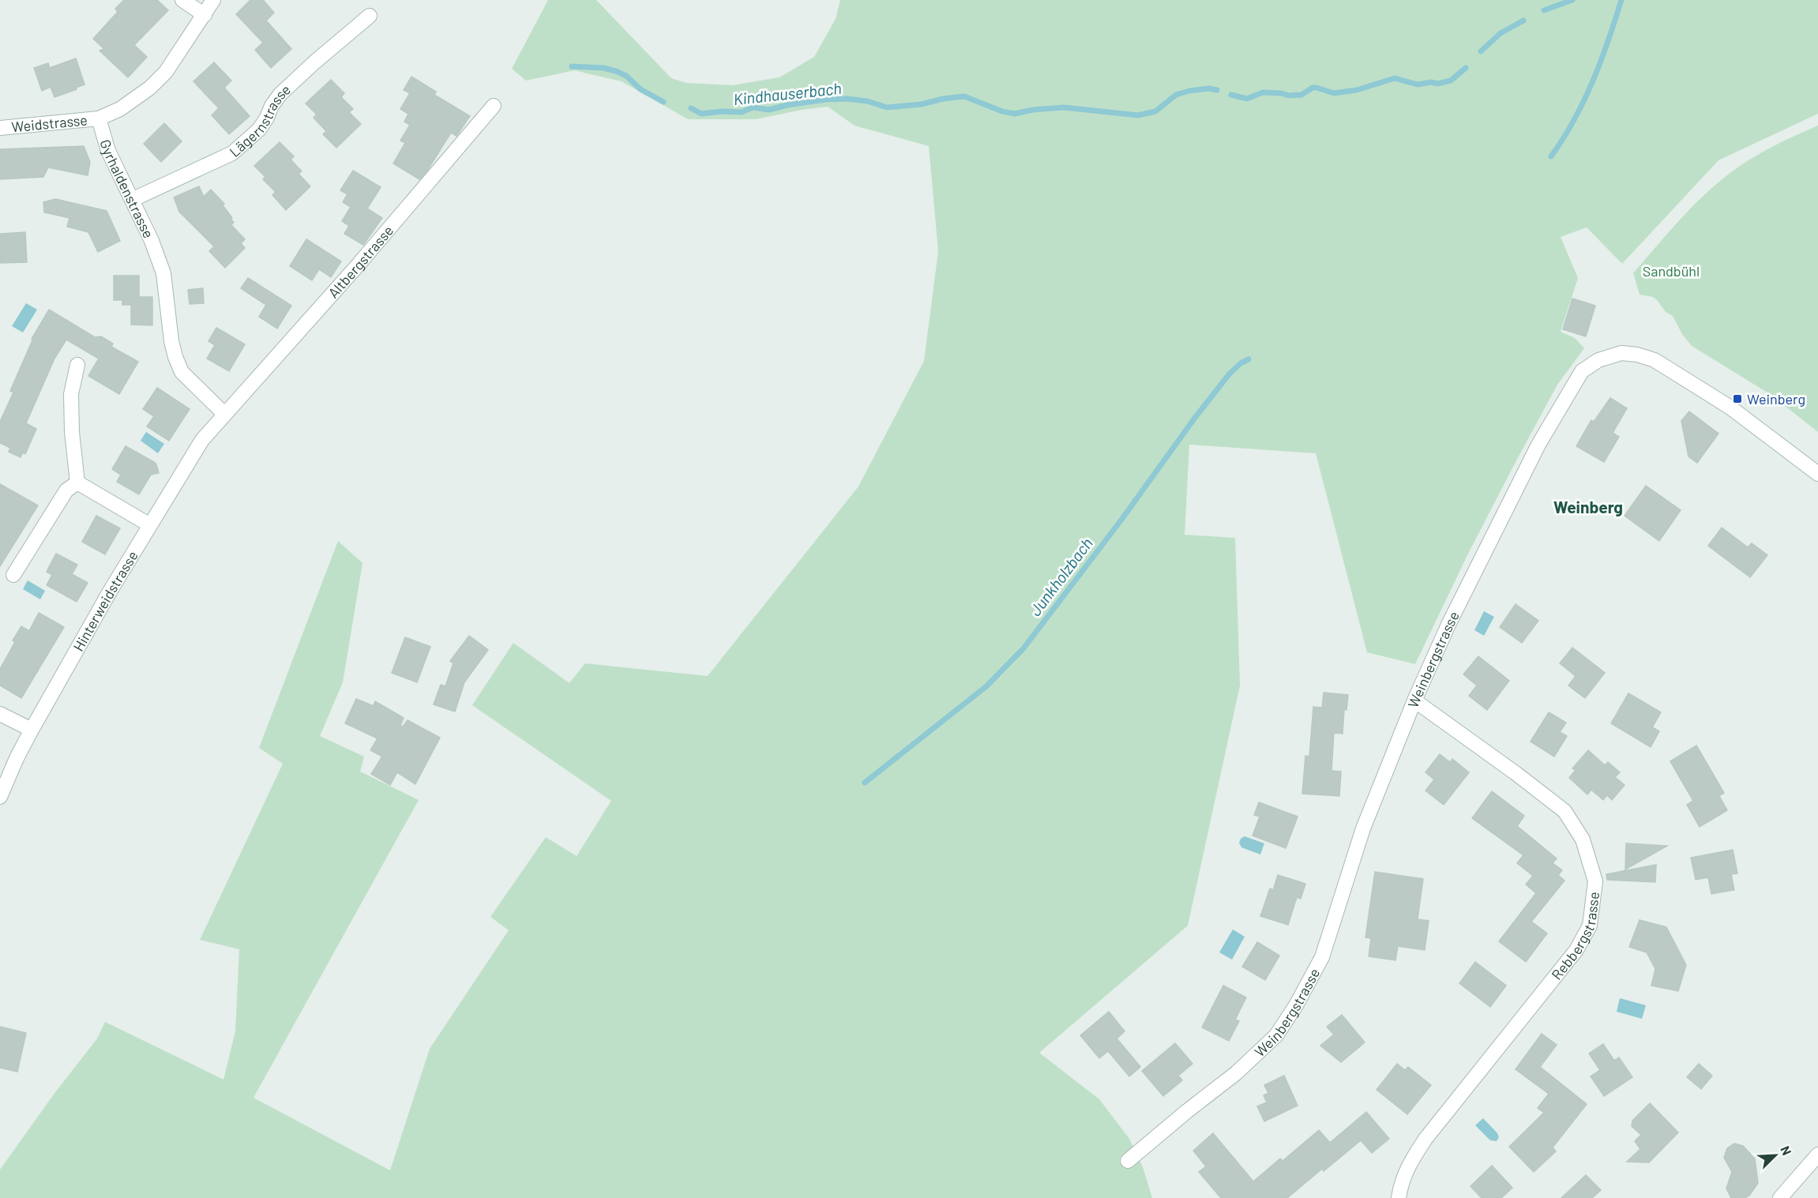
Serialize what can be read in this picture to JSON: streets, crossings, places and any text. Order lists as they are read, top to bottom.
{
  "streets": {
    "street": [
      "Lägernstrasse",
      "Weidstrasse",
      "Gyrhaldenstrasse",
      "Altbergstrasse",
      "Hinterweidstrasse",
      "Weinbergstrasse",
      "Rebbergstrasse"
    ]
  },
  "crossings": [
    ["Lägernstrasse", "Gyrhaldenstrasse"],
    ["Weidstrasse", "Gyrhaldenstrasse"],
    ["Gyrhaldenstrasse", "Altbergstrasse"],
    ["Gyrhaldenstrasse", "Hinterweidstrasse"],
    ["Altbergstrasse", "Hinterweidstrasse"],
    ["Weinbergstrasse", "Rebbergstrasse"]
  ],
  "districts": ["Weinberg"],
  "water": ["Kindhauserbach", "Junkholzbach"],
  "parks": ["Sandbühl"],
  "places": {
    "transit": ["Weinberg"]
  },
  "north": "top right"
}
